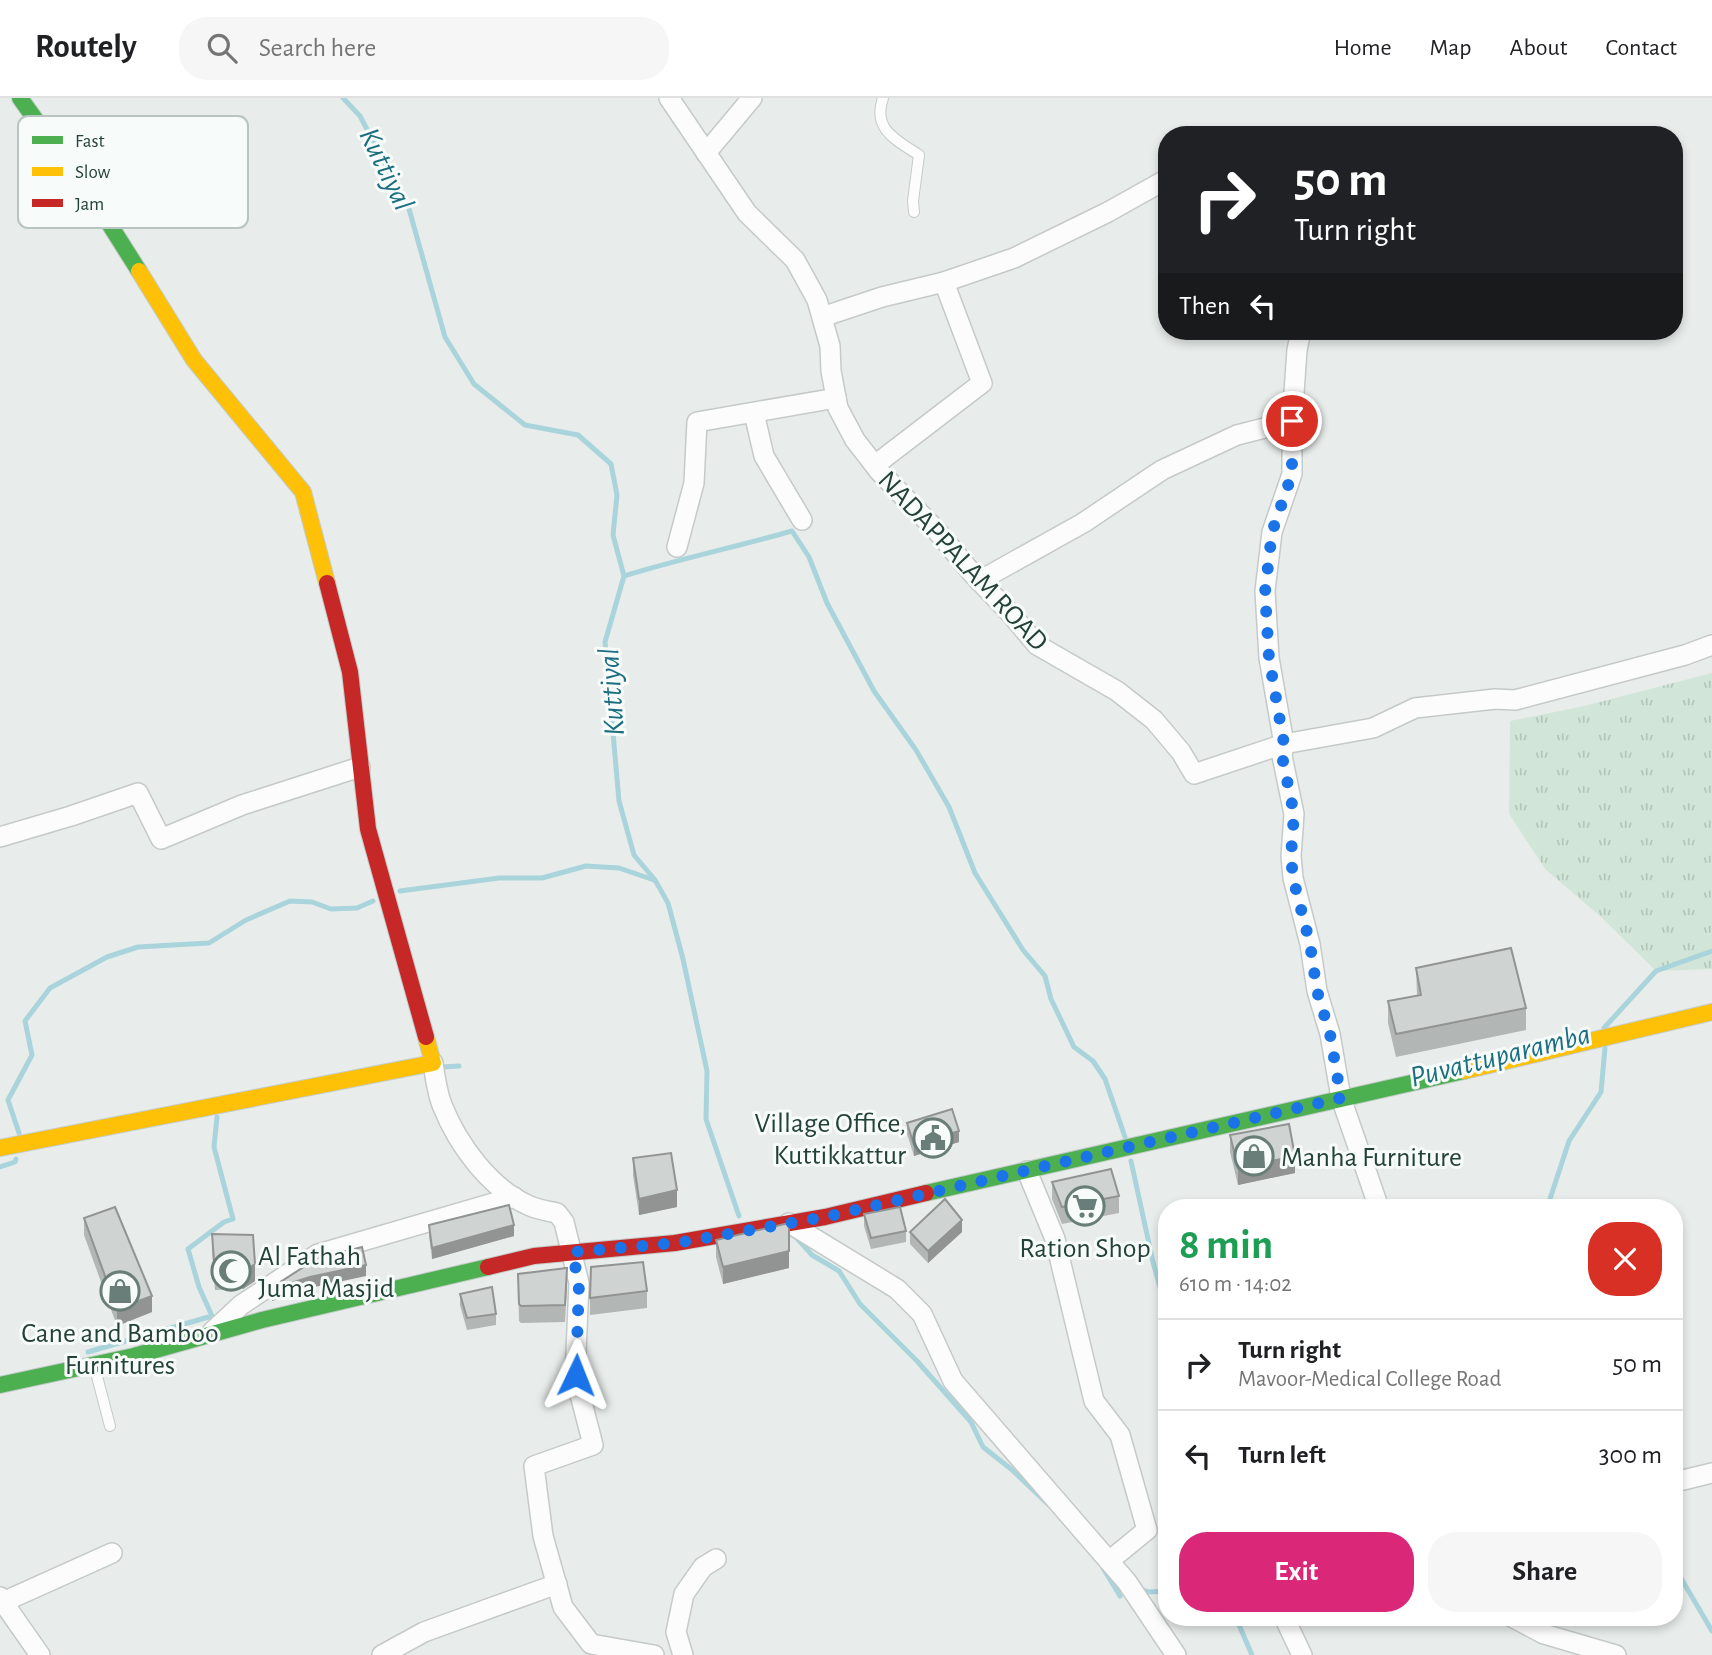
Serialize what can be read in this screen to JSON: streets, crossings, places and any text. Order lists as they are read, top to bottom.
{
  "streets": {
    "street": ["NADAPPALAM ROAD"]
  },
  "water": ["Kuttiyal", "Puvattuparamba"],
  "places": {
    "public building": ["Village Office, Kuttikkattur"],
    "shop": ["Manha Furniture", "Cane and Bamboo Furnitures"],
    "supermarket": ["Ration Shop"],
    "mosque": ["Al Fathah Juma Masjid"]
  },
  "legend": ["Fast", "Slow", "Jam"],
  "page": {
    "header": "Routely",
    "search": "Search here",
    "nav": [
      "Home",
      "Map",
      "About",
      "Contact"
    ],
    "turn": ["50 m", "Turn right"],
    "then": "Then",
    "heading": ["8 min", "610 m · 14:02"],
    "list": [
      {
        "name": "Turn right",
        "note": "Mavoor-Medical College Road",
        "value": "50 m"
      },
      {
        "name": "Turn left",
        "value": "300 m"
      }
    ],
    "buttons": ["Exit", "Share"]
  }
}
